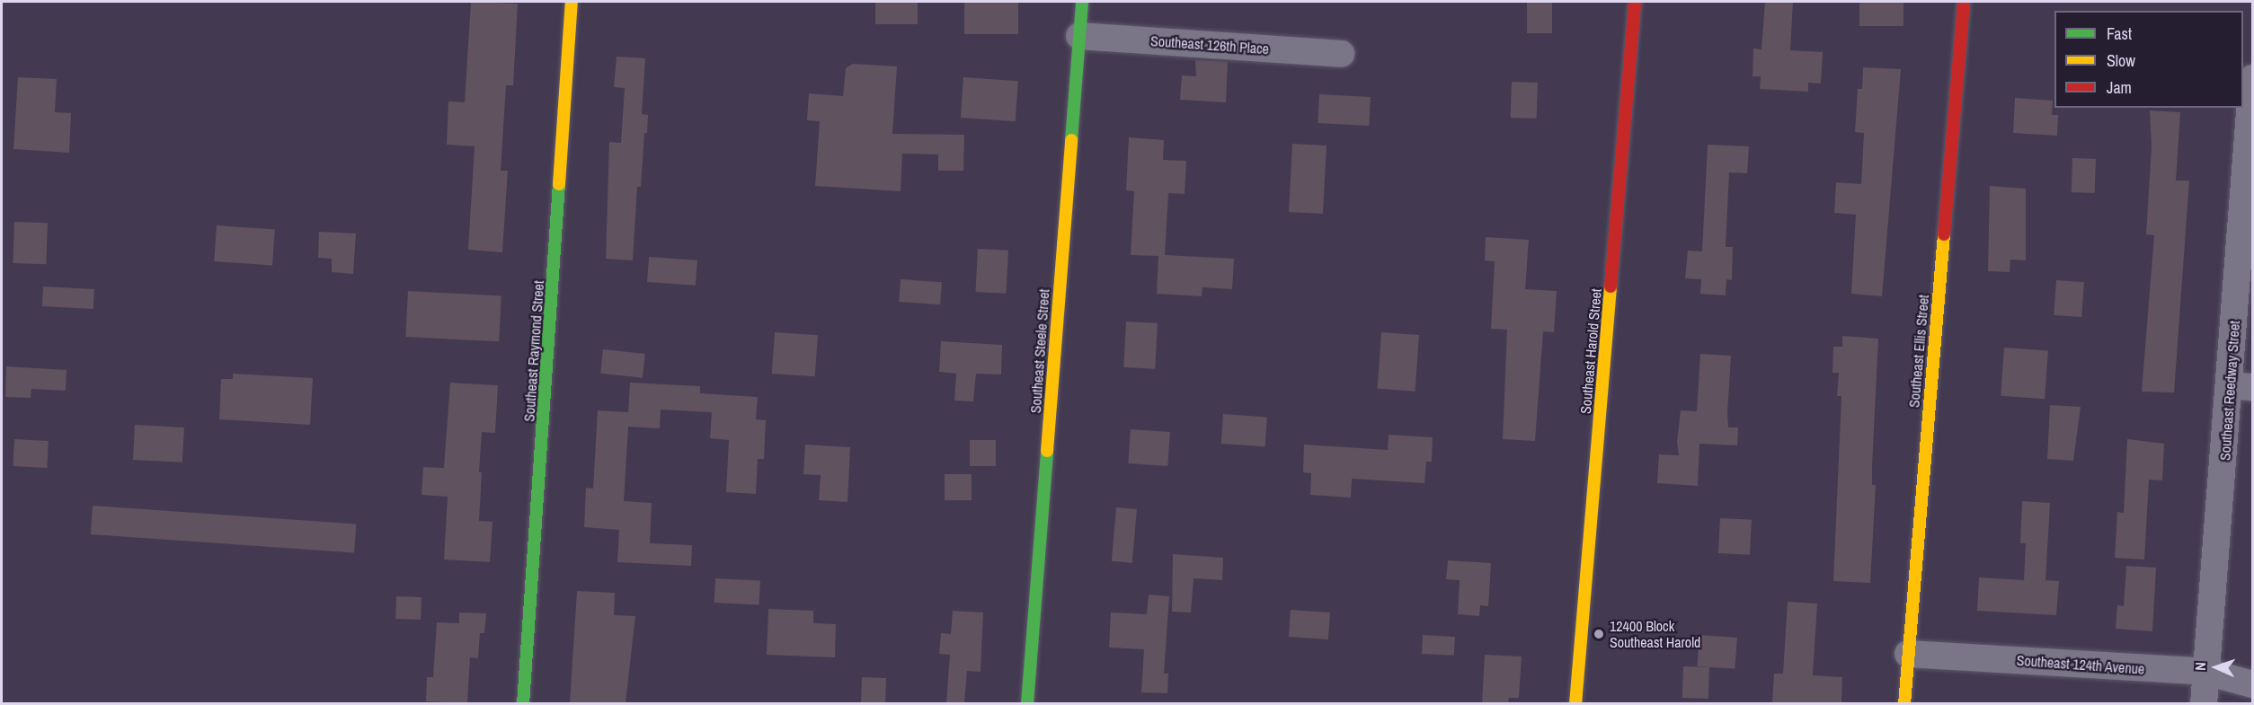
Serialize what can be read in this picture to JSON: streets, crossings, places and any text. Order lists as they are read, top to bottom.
{
  "streets": {
    "street": [
      "Southeast 126th Place",
      "Southeast Raymond Street",
      "Southeast Steele Street",
      "Southeast Harold Street",
      "Southeast Ellis Street",
      "Southeast Reedway Street",
      "Southeast 124th Avenue"
    ]
  },
  "crossings": [
    ["Southeast 126th Place", "Southeast Steele Street"],
    ["Southeast Ellis Street", "Southeast 124th Avenue"],
    ["Southeast Reedway Street", "Southeast 124th Avenue"]
  ],
  "places": ["12400 Block Southeast Harold"],
  "legend": ["Fast", "Slow", "Jam"],
  "north": "left"
}
